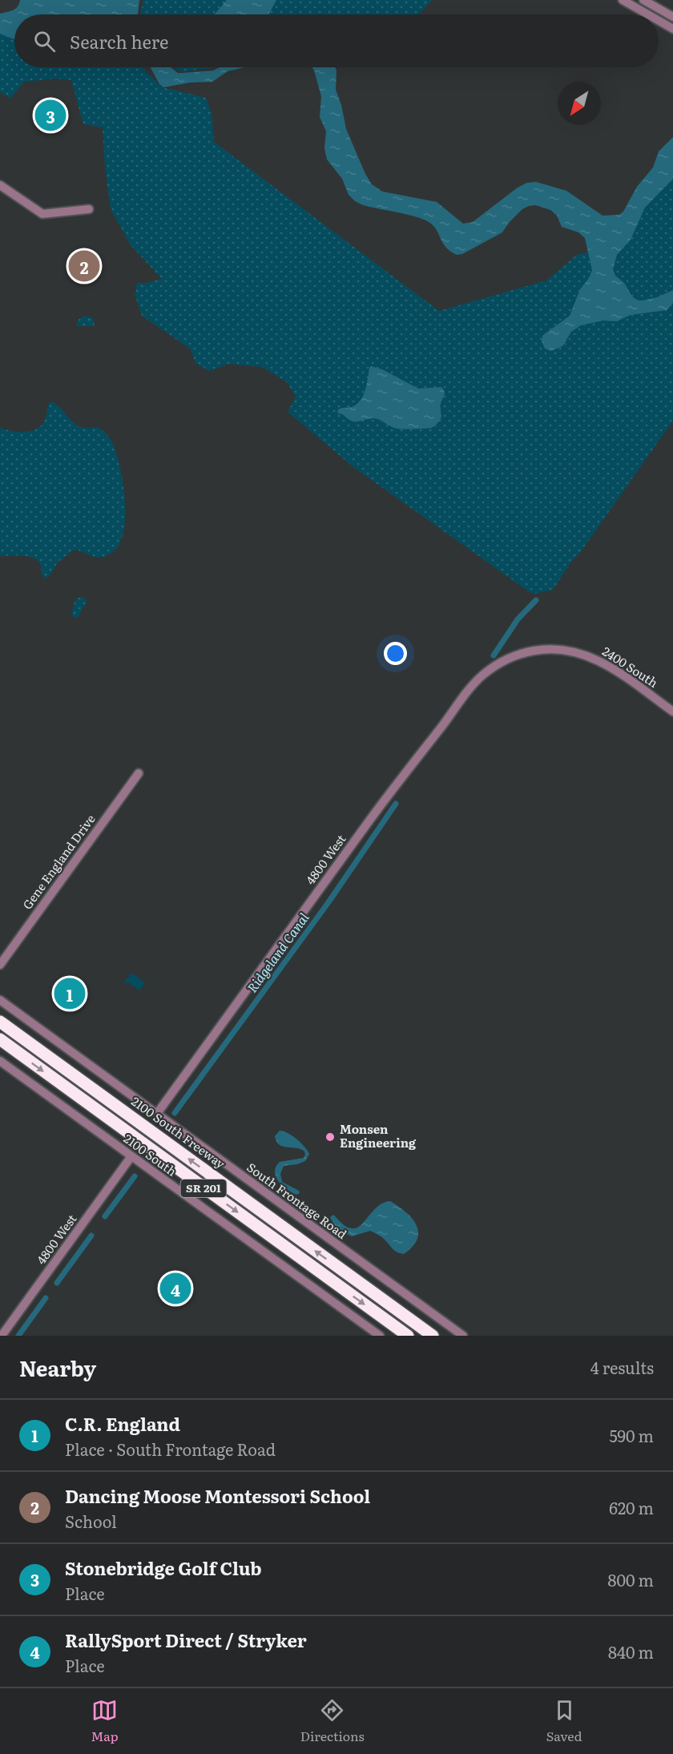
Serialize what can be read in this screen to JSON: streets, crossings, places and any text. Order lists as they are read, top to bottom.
{
  "streets": {
    "highway": ["2100 South Freeway", "SR 201"],
    "street": [
      "2400 South",
      "4800 West",
      "Gene England Drive",
      "2100 South",
      "South Frontage Road"
    ]
  },
  "crossings": [
    ["2400 South", "4800 West"],
    ["4800 West", "2100 South"],
    ["4800 West", "South Frontage Road"]
  ],
  "water": ["Ridgeland Canal"],
  "places": ["Monsen Engineering"],
  "north": "bottom left",
  "page": {
    "search": "Search here",
    "pins": [
      "3",
      "2",
      "1",
      "4"
    ],
    "heading": ["Nearby", "4 results"],
    "list": [
      {
        "mark": "1",
        "name": "C.R. England",
        "note": "Place · South Frontage Road",
        "value": "590 m"
      },
      {
        "mark": "2",
        "name": "Dancing Moose Montessori School",
        "note": "School",
        "value": "620 m"
      },
      {
        "mark": "3",
        "name": "Stonebridge Golf Club",
        "note": "Place",
        "value": "800 m"
      },
      {
        "mark": "4",
        "name": "RallySport Direct / Stryker",
        "note": "Place",
        "value": "840 m"
      }
    ],
    "nav": ["Map", "Directions", "Saved"]
  }
}
